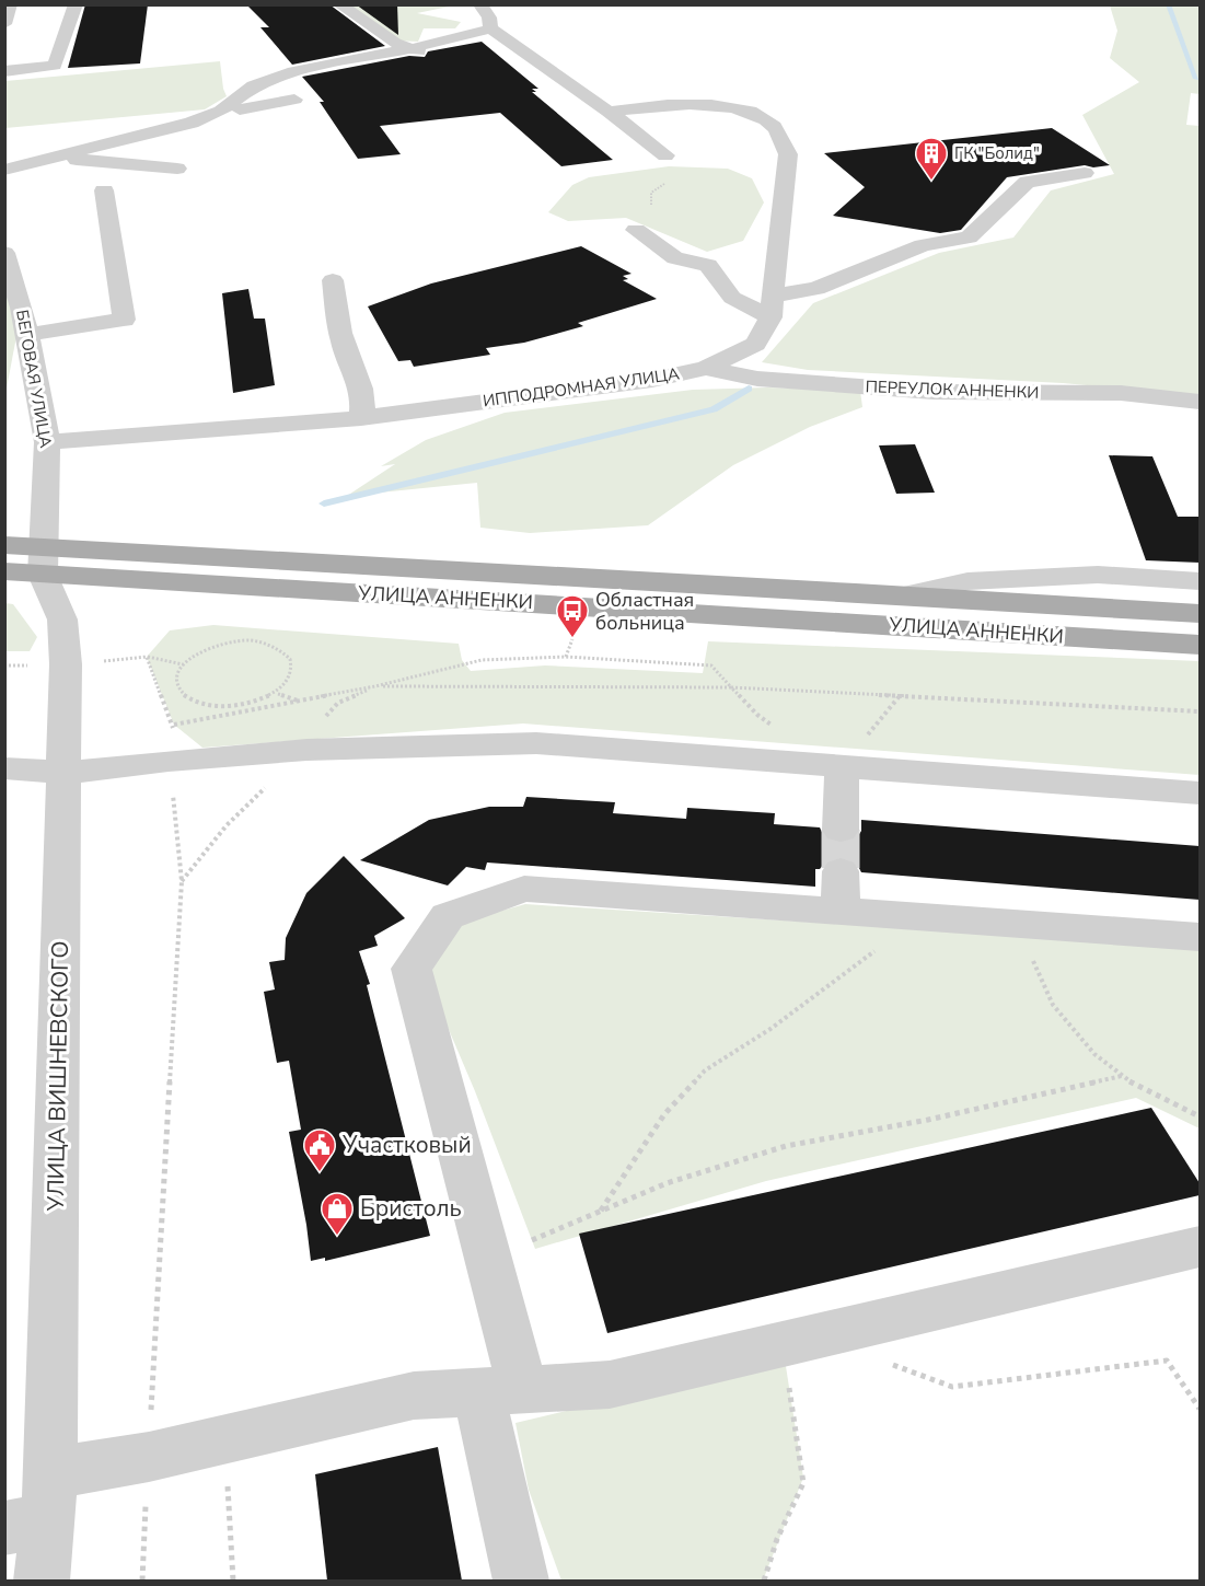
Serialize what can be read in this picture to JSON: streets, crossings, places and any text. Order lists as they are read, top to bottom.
{
  "streets": {
    "main road": ["УЛИЦА АННЕНКИ"],
    "street": [
      "БЕГОВАЯ УЛИЦА",
      "ИППОДРОМНАЯ УЛИЦА",
      "ПЕРЕУЛОК АННЕНКИ",
      "УЛИЦА ВИШНЕВСКОГО"
    ]
  },
  "crossings": [
    ["БЕГОВАЯ УЛИЦА", "ИППОДРОМНАЯ УЛИЦА"],
    ["БЕГОВАЯ УЛИЦА", "УЛИЦА АННЕНКИ"],
    ["БЕГОВАЯ УЛИЦА", "УЛИЦА ВИШНЕВСКОГО"],
    ["ИППОДРОМНАЯ УЛИЦА", "ПЕРЕУЛОК АННЕНКИ"],
    ["УЛИЦА АННЕНКИ", "УЛИЦА ВИШНЕВСКОГО"]
  ],
  "places": {
    "building": ["ГК \"Болид\""],
    "bus stop": ["Областная больница"],
    "public building": ["Участковый"],
    "shop": ["Бристоль"]
  }
}
